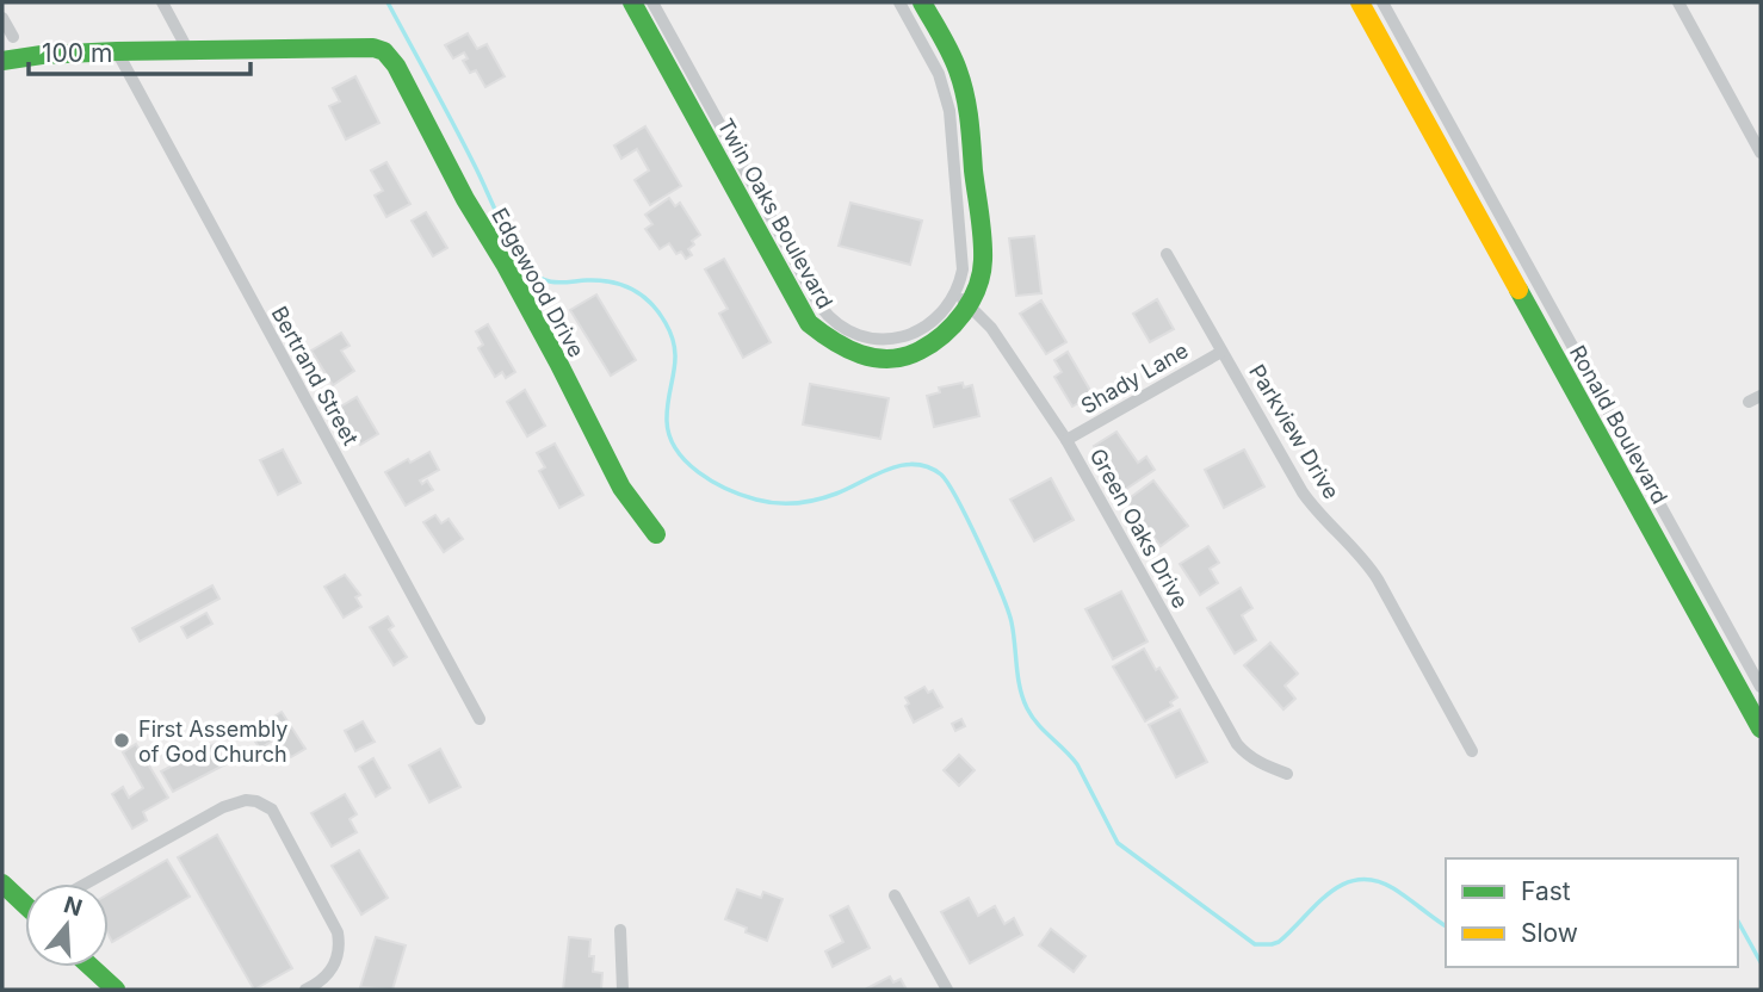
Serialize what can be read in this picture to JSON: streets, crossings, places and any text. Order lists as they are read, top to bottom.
{
  "streets": {
    "street": [
      "Twin Oaks Boulevard",
      "Edgewood Drive",
      "Bertrand Street",
      "Shady Lane",
      "Ronald Boulevard",
      "Parkview Drive",
      "Green Oaks Drive"
    ]
  },
  "crossings": [
    ["Twin Oaks Boulevard", "Green Oaks Drive"],
    ["Shady Lane", "Parkview Drive"],
    ["Shady Lane", "Green Oaks Drive"]
  ],
  "places": ["First Assembly of God Church"],
  "legend": ["Fast", "Slow"],
  "scale_bar": "100 m",
  "north": "top"
}
